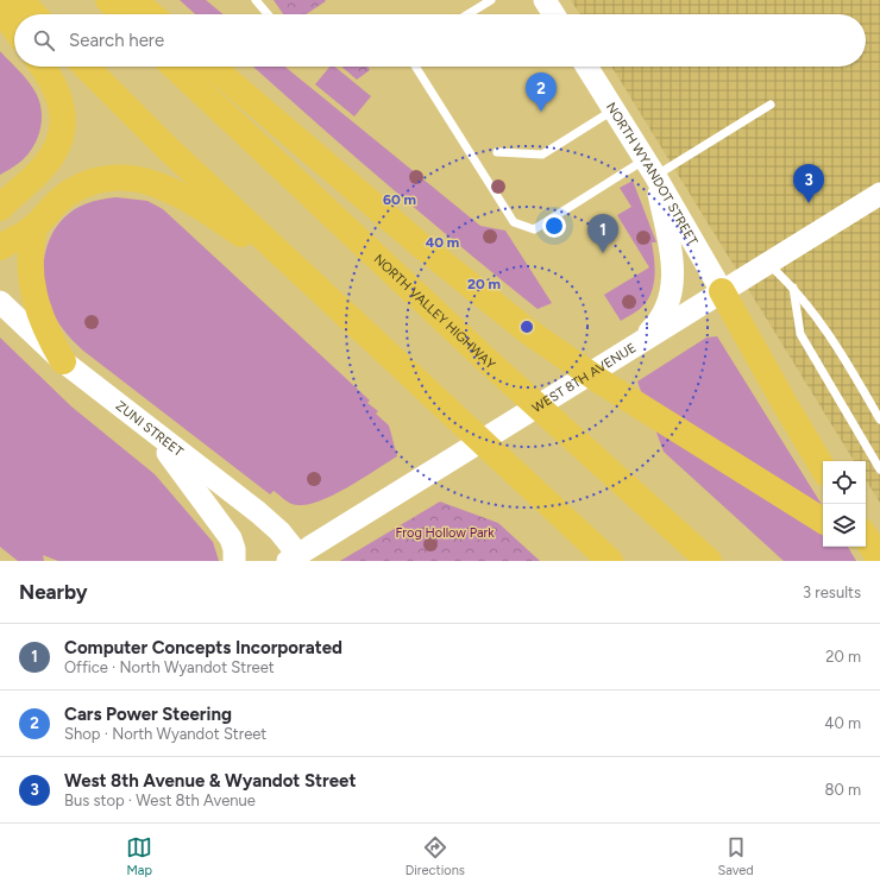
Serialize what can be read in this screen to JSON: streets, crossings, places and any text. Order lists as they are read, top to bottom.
{
  "streets": {
    "highway": ["NORTH VALLEY HIGHWAY"],
    "main road": ["NORTH WYANDOT STREET", "WEST 8TH AVENUE", "ZUNI STREET"]
  },
  "crossings": [
    ["NORTH WYANDOT STREET", "WEST 8TH AVENUE"],
    ["WEST 8TH AVENUE", "ZUNI STREET"]
  ],
  "parks": ["Frog Hollow Park"],
  "page": {
    "search": "Search here",
    "pins": ["2", "3", "1"],
    "heading": ["Nearby", "3 results"],
    "list": [
      {
        "mark": "1",
        "name": "Computer Concepts Incorporated",
        "note": "Office · North Wyandot Street",
        "value": "20 m"
      },
      {
        "mark": "2",
        "name": "Cars Power Steering",
        "note": "Shop · North Wyandot Street",
        "value": "40 m"
      },
      {
        "mark": "3",
        "name": "West 8th Avenue & Wyandot Street",
        "note": "Bus stop · West 8th Avenue",
        "value": "80 m"
      }
    ],
    "nav": ["Map", "Directions", "Saved"]
  },
  "rings": ["60 m", "40 m", "20 m"]
}
